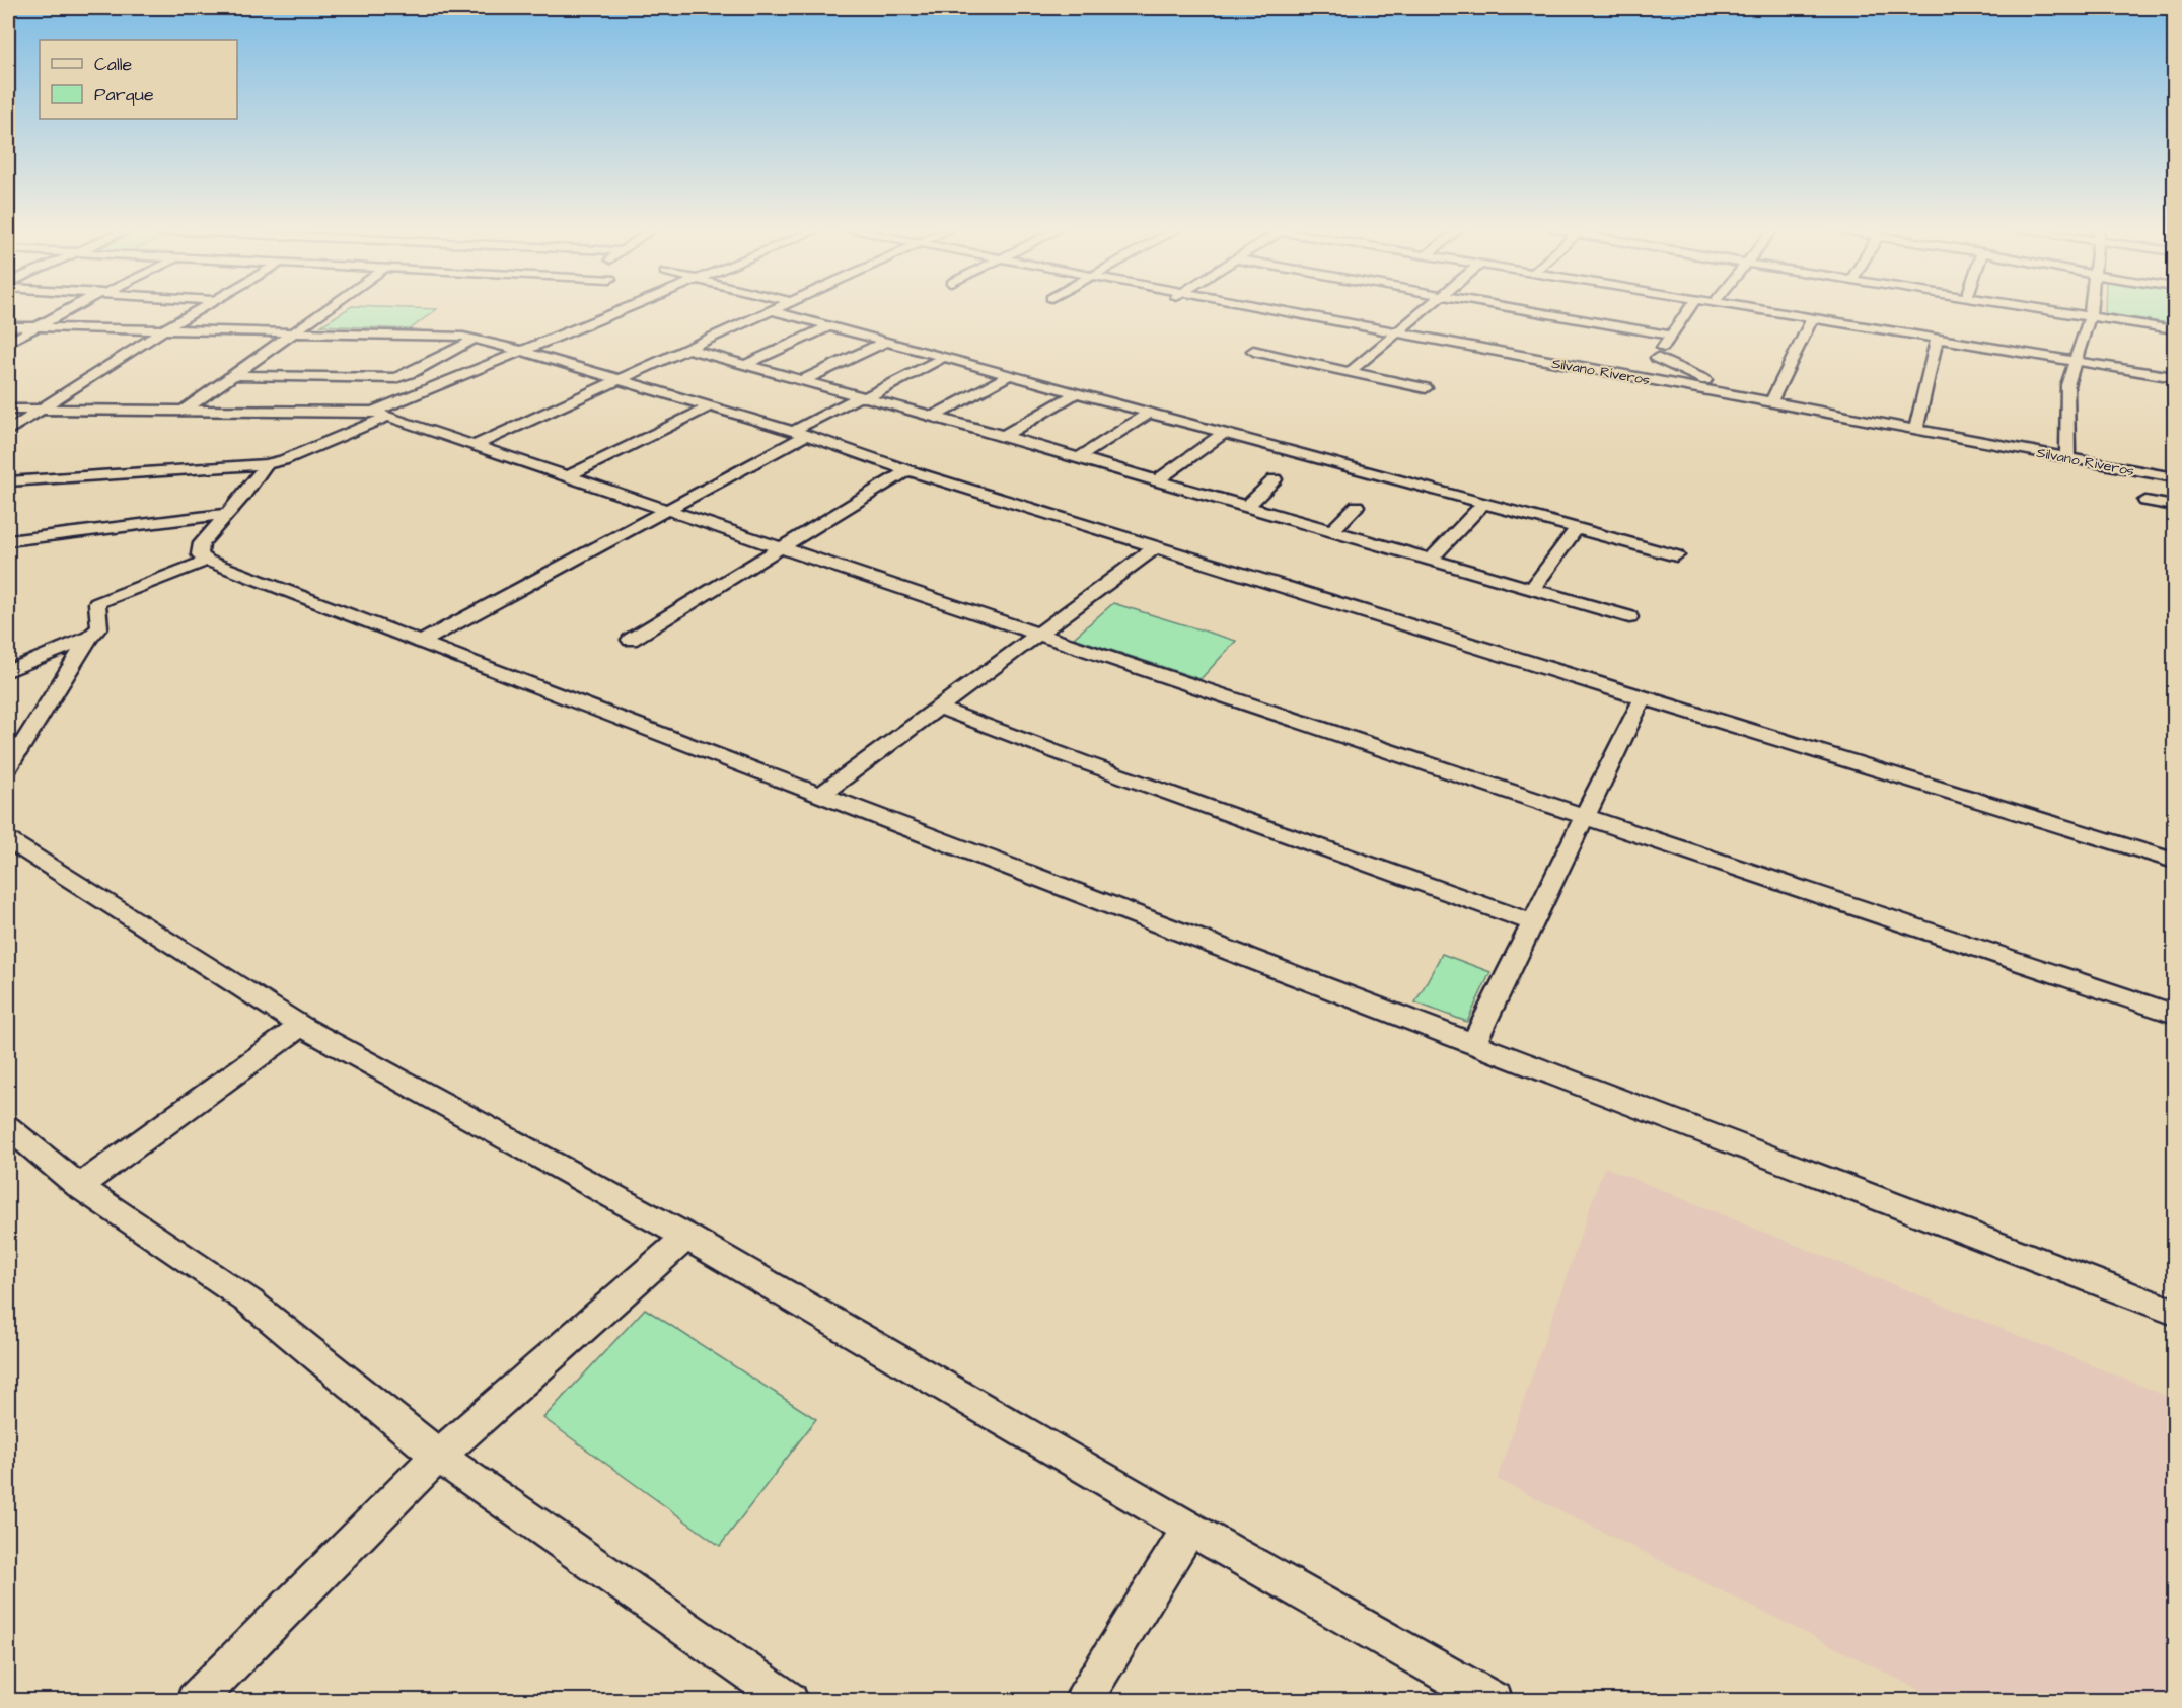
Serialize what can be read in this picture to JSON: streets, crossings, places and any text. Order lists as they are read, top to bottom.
{
  "streets": {
    "street": ["Silvano Riveros"]
  },
  "legend": ["Calle", "Parque"]
}
